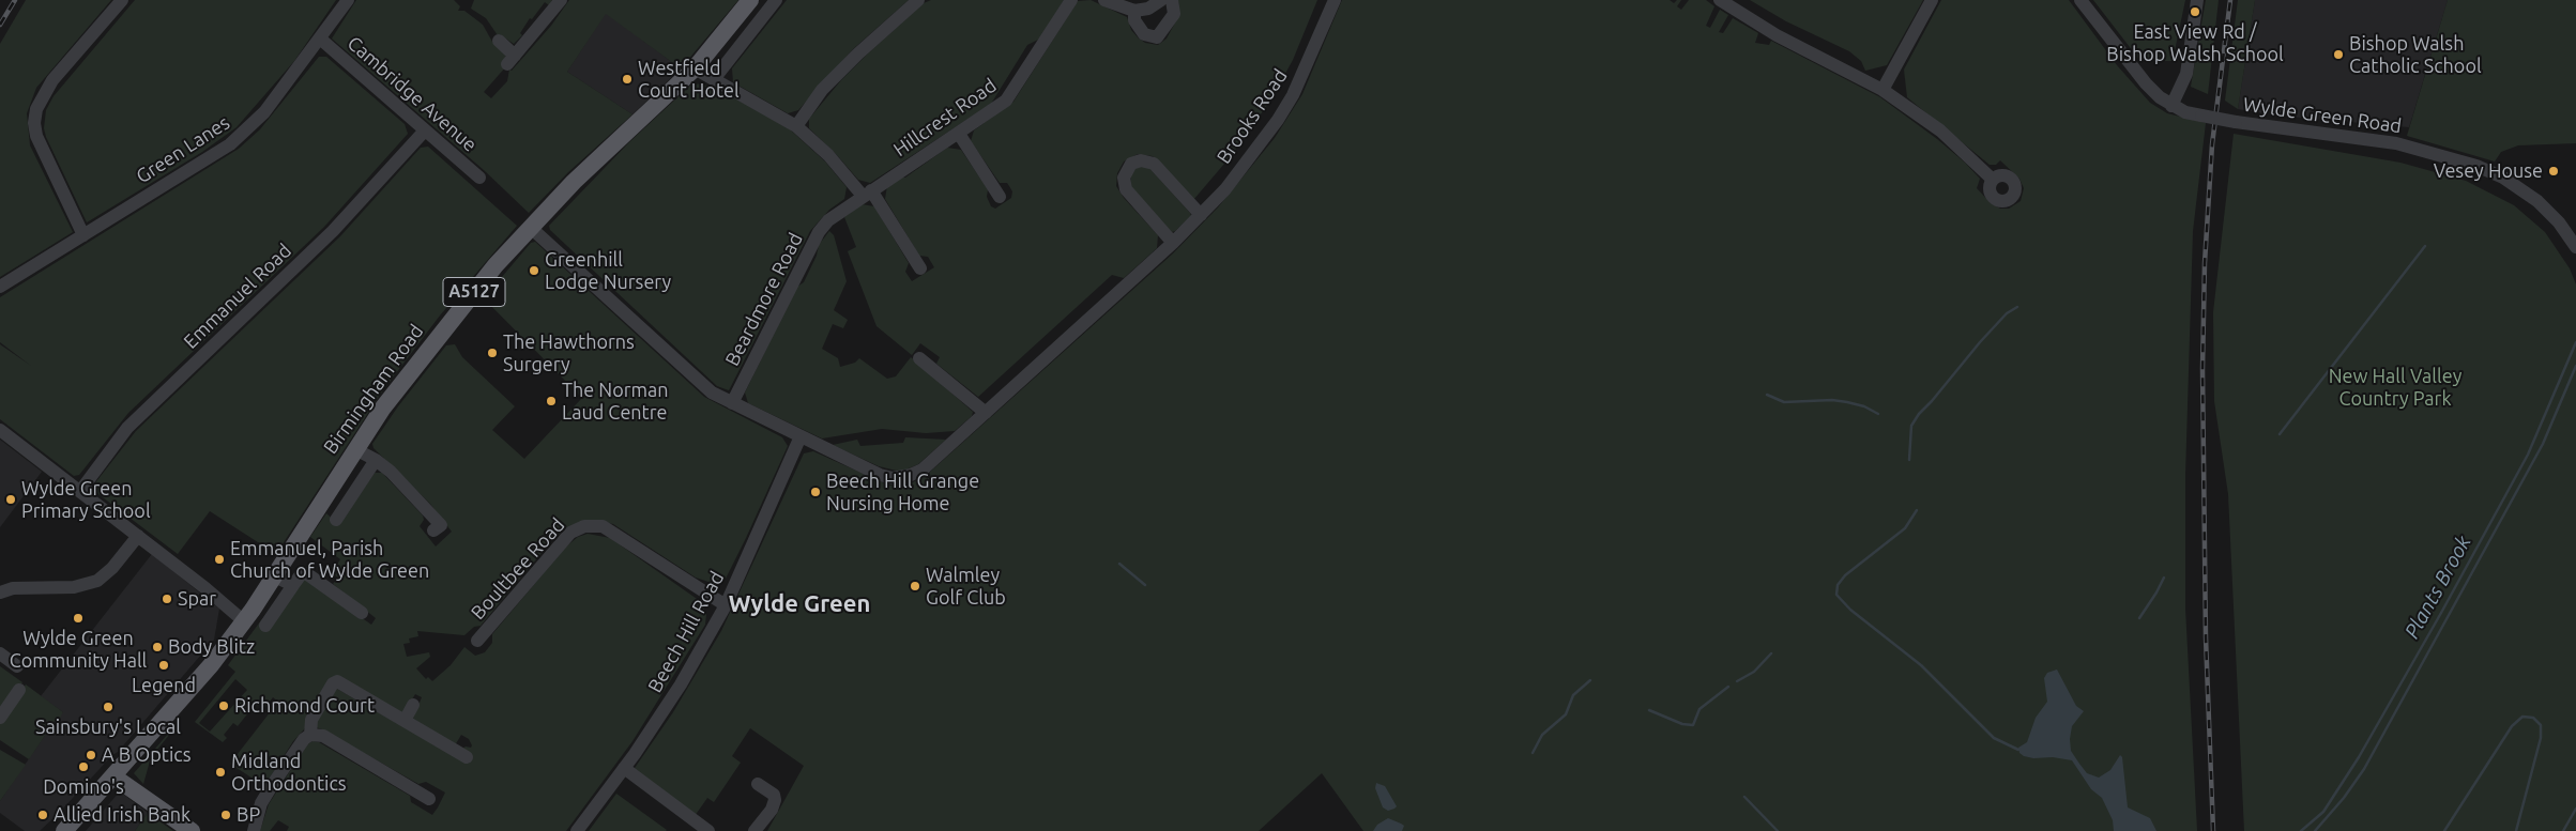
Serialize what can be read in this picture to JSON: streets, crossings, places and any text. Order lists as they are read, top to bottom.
{
  "streets": {
    "main road": ["A5127", "Birmingham Road"],
    "street": [
      "Cambridge Avenue",
      "Wylde Green Road",
      "Brooks Road",
      "Hillcrest Road",
      "Green Lanes",
      "Emmanuel Road",
      "Beardmore Road",
      "Boultbee Road",
      "Beech Hill Road"
    ]
  },
  "crossings": [
    ["Cambridge Avenue", "Green Lanes"],
    ["Cambridge Avenue", "Emmanuel Road"],
    ["Brooks Road", "Beardmore Road"],
    ["Brooks Road", "Birmingham Road"],
    ["Brooks Road", "Beech Hill Road"],
    ["Hillcrest Road", "Beardmore Road"],
    ["Boultbee Road", "Beech Hill Road"]
  ],
  "districts": ["Wylde Green"],
  "water": ["Plants Brook"],
  "parks": ["New Hall Valley Country Park"],
  "places": [
    "East View Rd / Bishop Walsh School",
    "Bishop Walsh Catholic School",
    "Westfield Court Hotel",
    "Vesey House",
    "Greenhill Lodge Nursery",
    "The Hawthorns Surgery",
    "The Norman Laud Centre",
    "Beech Hill Grange Nursing Home",
    "Wylde Green Primary School",
    "Emmanuel, Parish Church of Wylde Green",
    "Walmley Golf Club",
    "Spar",
    "Wylde Green Community Hall",
    "Body Blitz",
    "Legend",
    "Richmond Court",
    "Sainsbury's Local",
    "A B Optics",
    "Domino's",
    "Midland Orthodontics",
    "Allied Irish Bank",
    "BP"
  ]
}
